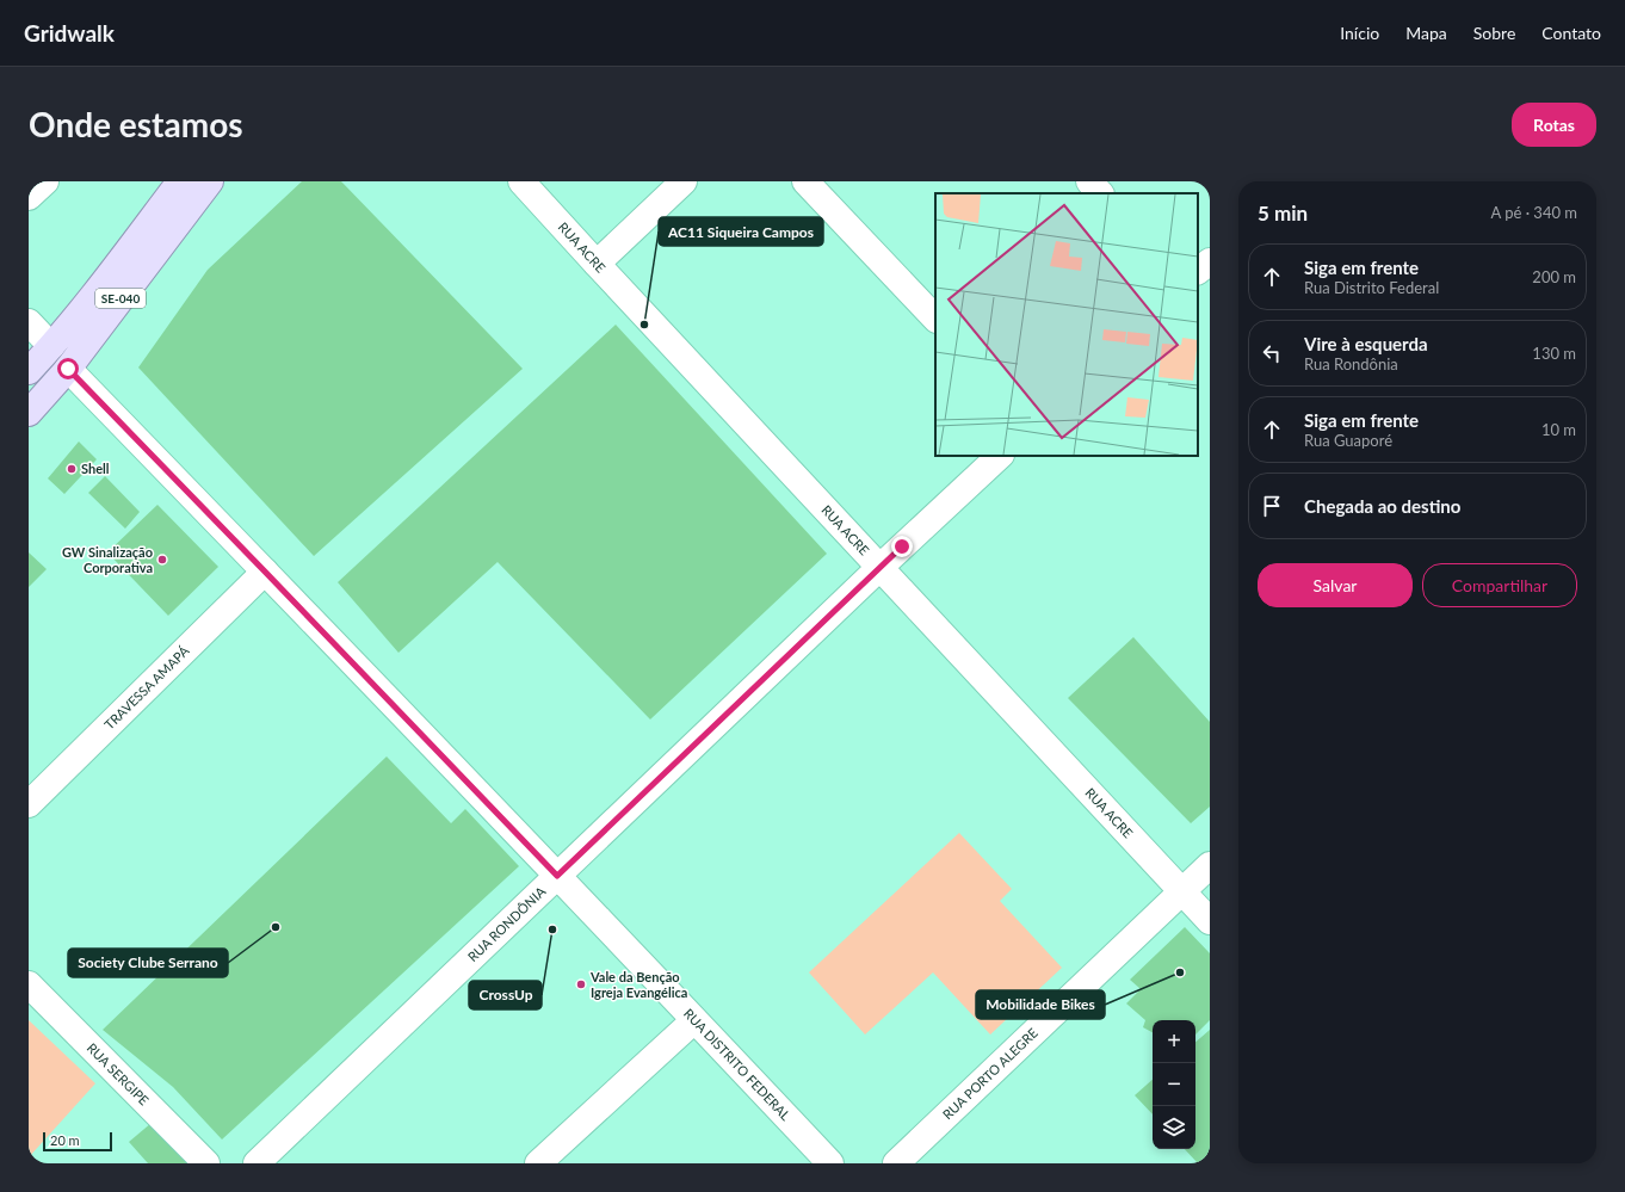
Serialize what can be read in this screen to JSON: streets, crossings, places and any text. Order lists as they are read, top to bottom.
{
  "streets": {
    "main road": ["SE-040"],
    "street": [
      "RUA ACRE",
      "TRAVESSA AMAPÁ",
      "RUA RONDÔNIA",
      "RUA DISTRITO FEDERAL",
      "RUA SERGIPE",
      "RUA PORTO ALEGRE"
    ]
  },
  "crossings": [
    ["RUA ACRE", "RUA RONDÔNIA"],
    ["RUA ACRE", "RUA PORTO ALEGRE"],
    ["SE-040", "RUA DISTRITO FEDERAL"],
    ["TRAVESSA AMAPÁ", "RUA DISTRITO FEDERAL"],
    ["RUA RONDÔNIA", "RUA DISTRITO FEDERAL"]
  ],
  "places": [
    "AC11 Siqueira Campos",
    "Shell",
    "GW Sinalização Corporativa",
    "Society Clube Serrano",
    "CrossUp",
    "Mobilidade Bikes",
    "Vale da Benção Igreja Evangélica"
  ],
  "scale_bar": "20 m",
  "page": {
    "header": "Gridwalk",
    "nav": [
      "Início",
      "Mapa",
      "Sobre",
      "Contato"
    ],
    "buttons": [
      "Rotas",
      ["Salvar", "Compartilhar"]
    ],
    "title": "Onde estamos",
    "heading": ["5 min", "A pé · 340 m"],
    "list": [
      ["Siga em frente", "Rua Distrito Federal", "200 m"],
      ["Vire à esquerda", "Rua Rondônia", "130 m"],
      ["Siga em frente", "Rua Guaporé", "10 m"],
      "Chegada ao destino"
    ],
    "map_buttons": ["+", "−"],
    "scale": "20 m"
  }
}
